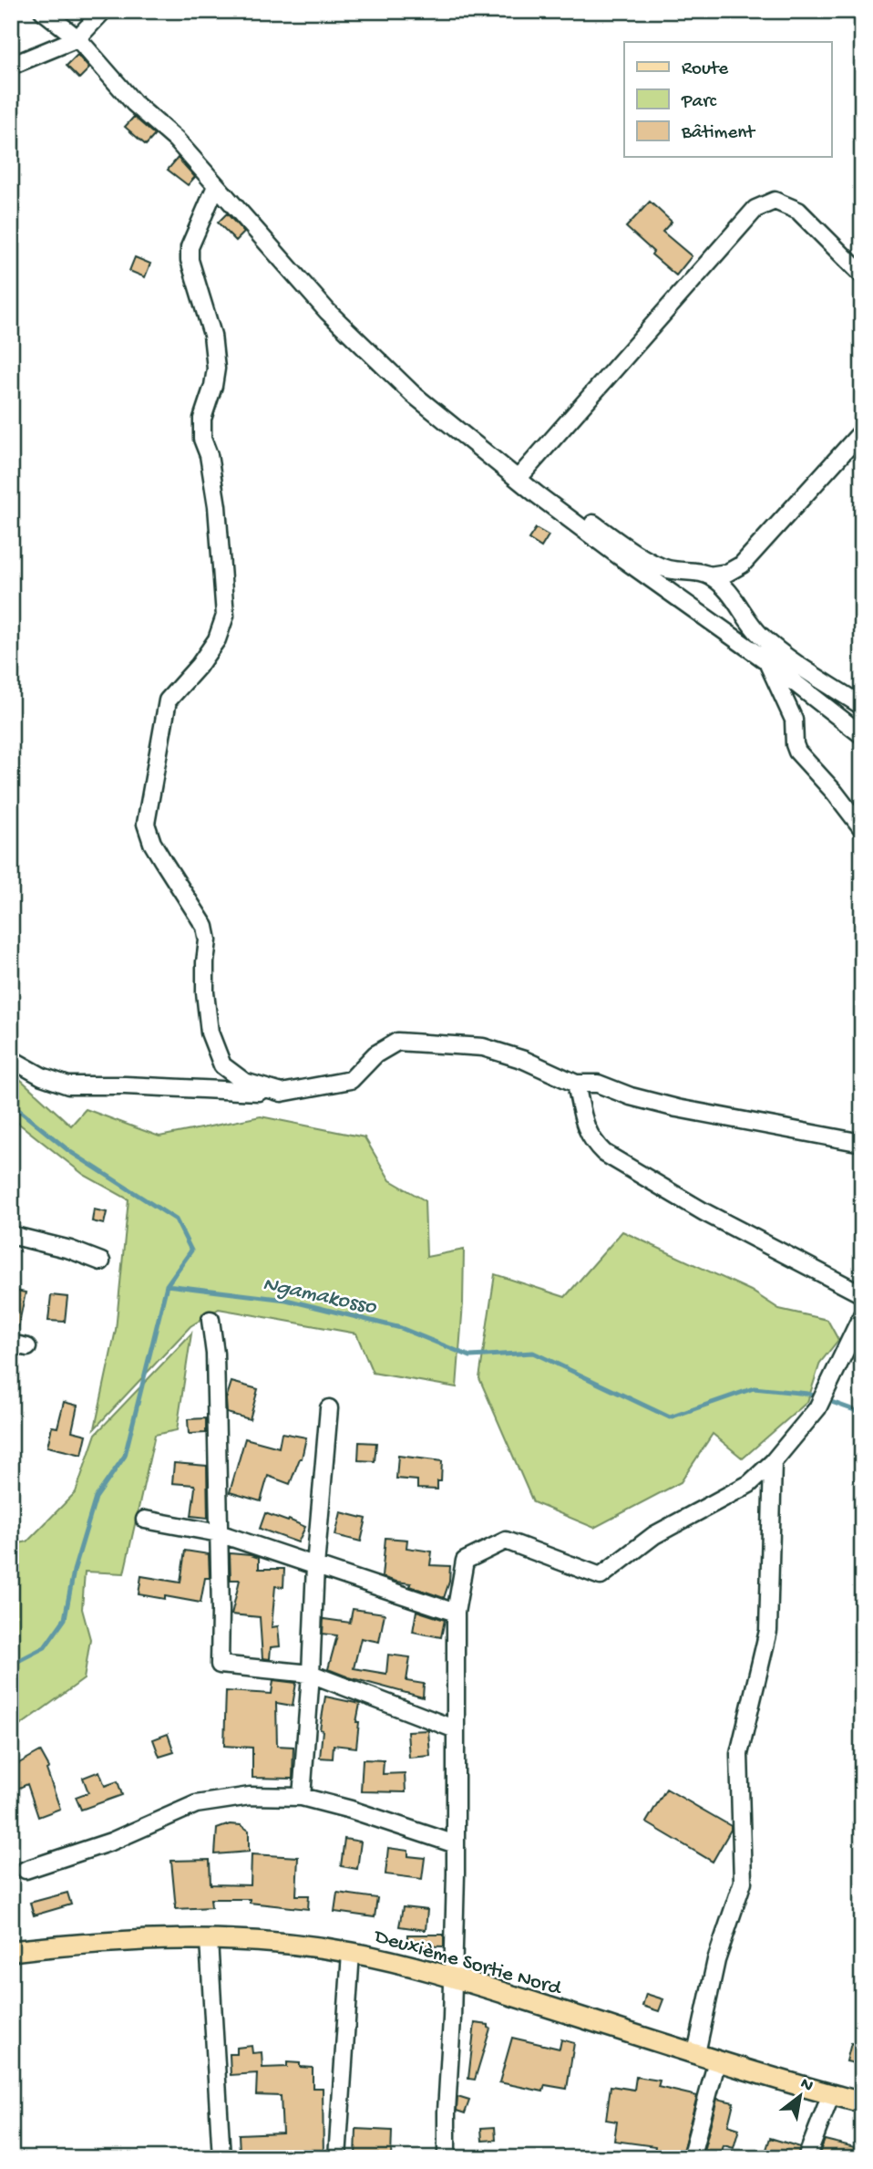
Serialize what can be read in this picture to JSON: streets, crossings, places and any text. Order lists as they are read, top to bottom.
{
  "streets": {
    "main road": ["Deuxième Sortie Nord"]
  },
  "water": ["Ngamakosso"],
  "legend": ["Route", "Parc", "Bâtiment"],
  "north": "top right"
}
